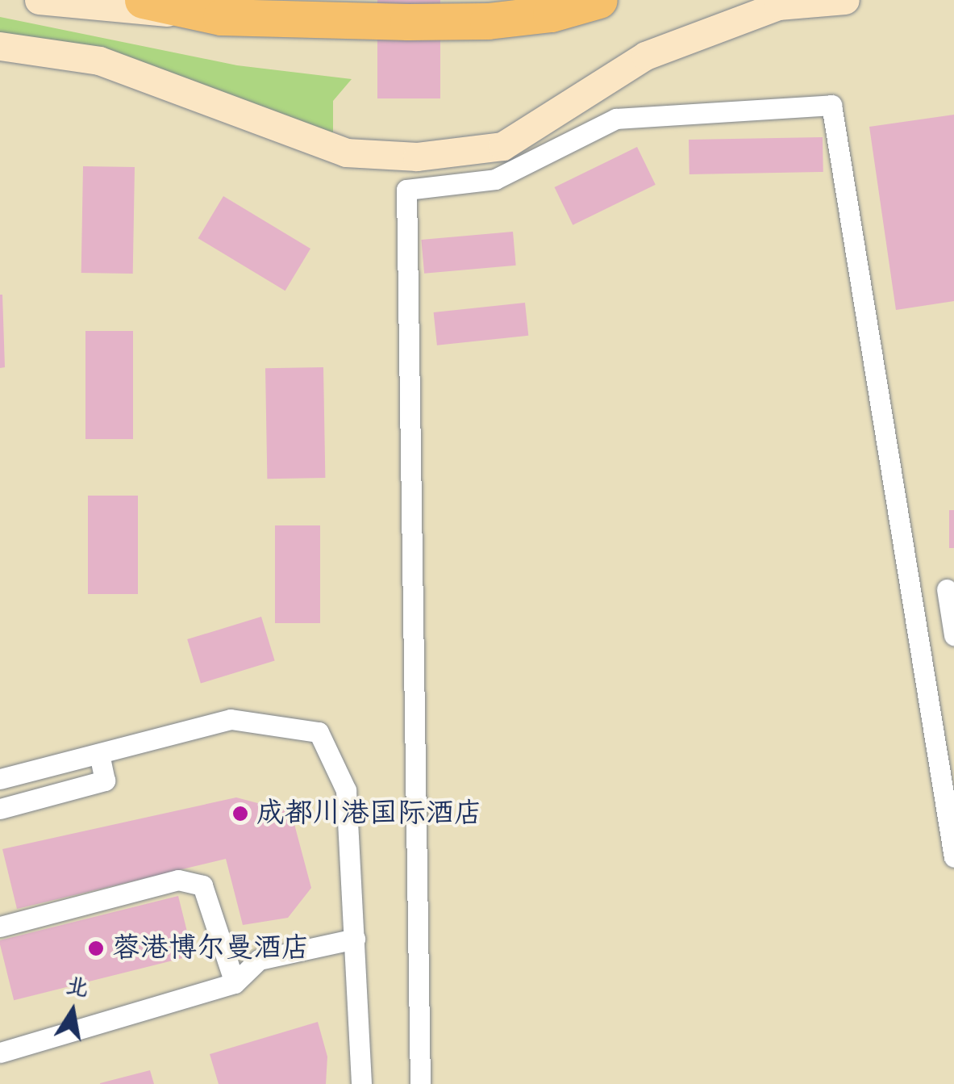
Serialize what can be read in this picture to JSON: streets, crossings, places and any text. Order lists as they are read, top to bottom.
{
  "places": ["成都川港国际酒店", "蓉港博尔曼酒店"],
  "north": "top"
}
